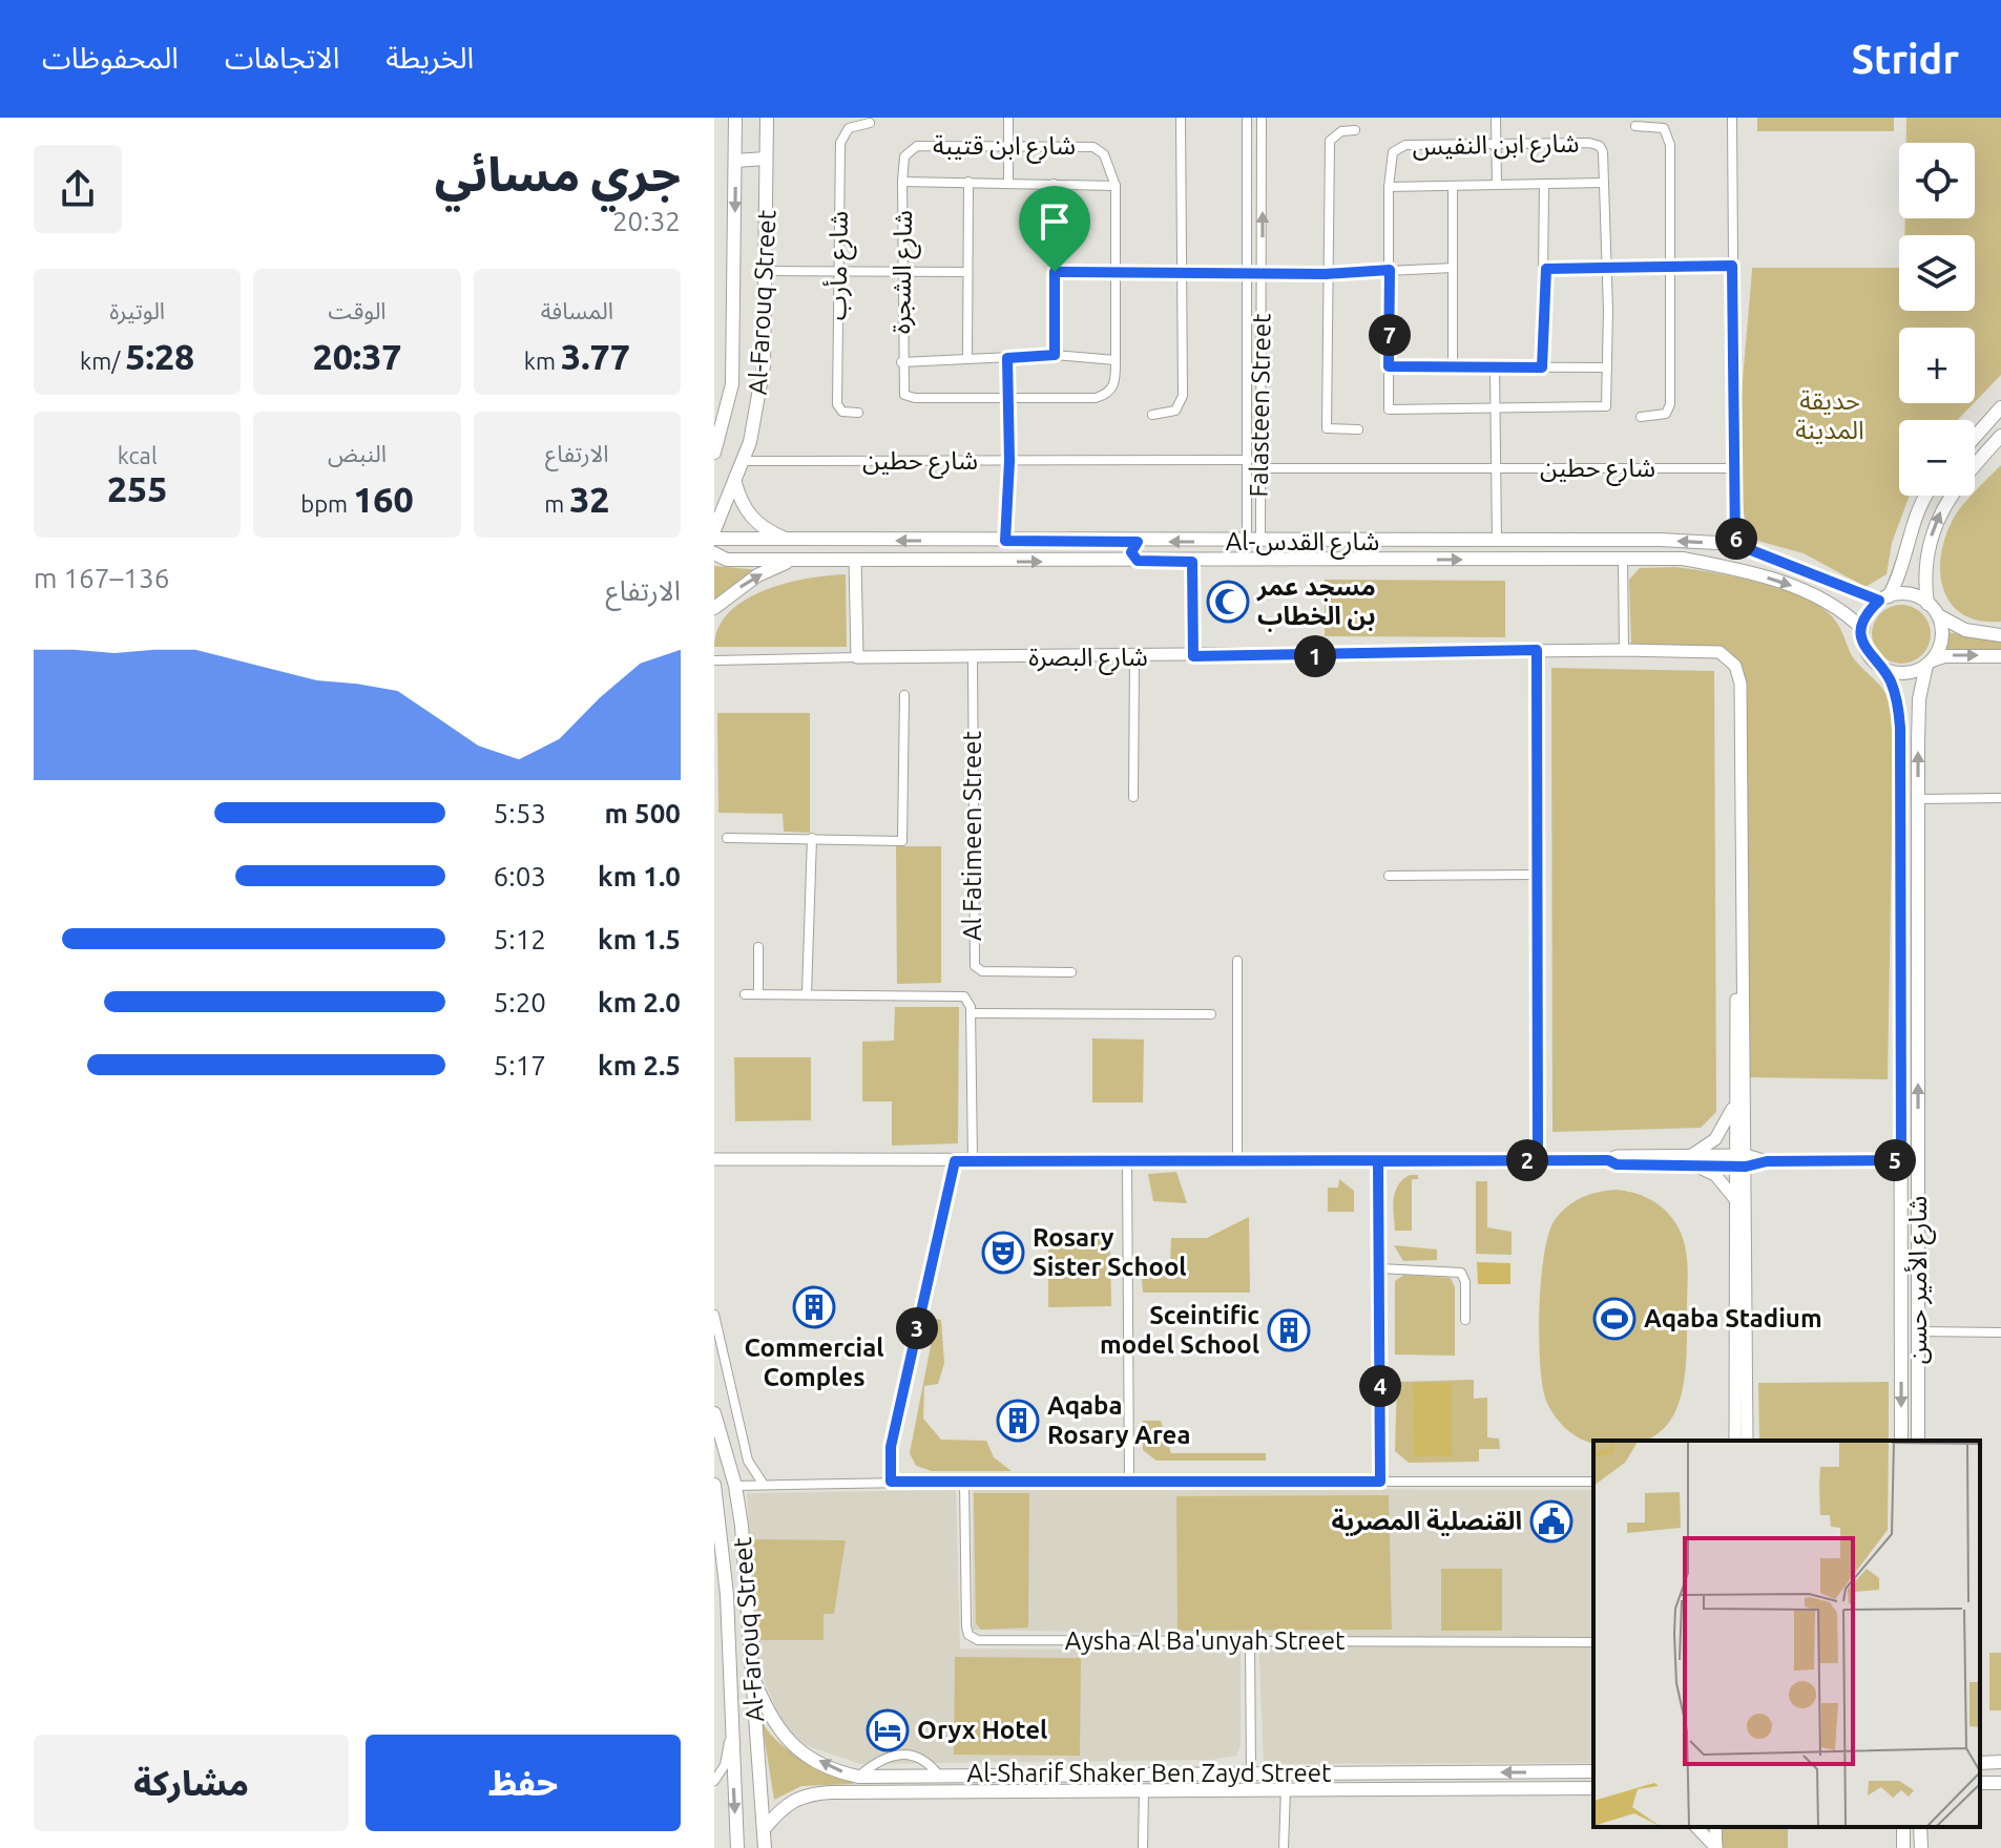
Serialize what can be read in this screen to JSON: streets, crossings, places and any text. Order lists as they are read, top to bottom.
{
  "streets": {
    "main road": [
      "Al-Farouq Street",
      "Al-شارع القدس",
      "شارع البصرة",
      "شارع الأمير حسن",
      "Al-Sharif Shaker Ben Zayd Street"
    ],
    "street": [
      "شارع ابن النفيس",
      "شارع ابن قتيبة",
      "شارع مأرب",
      "شارع الشجرة",
      "Falasteen Street",
      "شارع حطين",
      "Al Fatimeen Street",
      "Aysha Al Ba'unyah Street"
    ]
  },
  "crossings": [
    ["شارع ابن قتيبة", "شارع الشجرة"],
    ["Al-Farouq Street", "شارع حطين"],
    ["Al-Farouq Street", "Al-Sharif Shaker Ben Zayd Street"],
    ["Falasteen Street", "شارع حطين"],
    ["Falasteen Street", "Al-شارع القدس"],
    ["Al-شارع القدس", "شارع الأمير حسن"],
    ["شارع البصرة", "Al Fatimeen Street"]
  ],
  "parks": ["حديقة المدينة"],
  "places": {
    "mosque": ["مسجد عمر بن الخطاب"],
    "theatre": ["Rosary Sister School"],
    "building": ["Commercial Comples", "Sceintific model School", "Aqaba Rosary Area"],
    "sports": ["Aqaba Stadium"],
    "public building": ["القنصلية المصرية"],
    "hotel": ["Oryx Hotel"]
  },
  "page": {
    "header": "Stridr",
    "nav": ["الخريطة", "الاتجاهات", "المحفوظات"],
    "heading": ["جري مسائي", "20:32"],
    "map_buttons": ["+", "−"],
    "stats": [
      ["المسافة", "3.77 km"],
      ["الوقت", "20:37"],
      ["الوتيرة", "5:28 /km"],
      ["الارتفاع", "32 m"],
      ["النبض", "160 bpm"],
      ["kcal", "255"]
    ],
    "pins": [
      "7",
      "6",
      "1",
      "2",
      "5",
      "3",
      "4"
    ],
    "chart": ["الارتفاع", "136–167 m"],
    "list": [
      {
        "name": "500 m",
        "note": "5:53"
      },
      {
        "name": "1.0 km",
        "note": "6:03"
      },
      {
        "name": "1.5 km",
        "note": "5:12"
      },
      {
        "name": "2.0 km",
        "note": "5:20"
      },
      {
        "name": "2.5 km",
        "note": "5:17"
      }
    ],
    "buttons": ["حفظ", "مشاركة"]
  }
}
